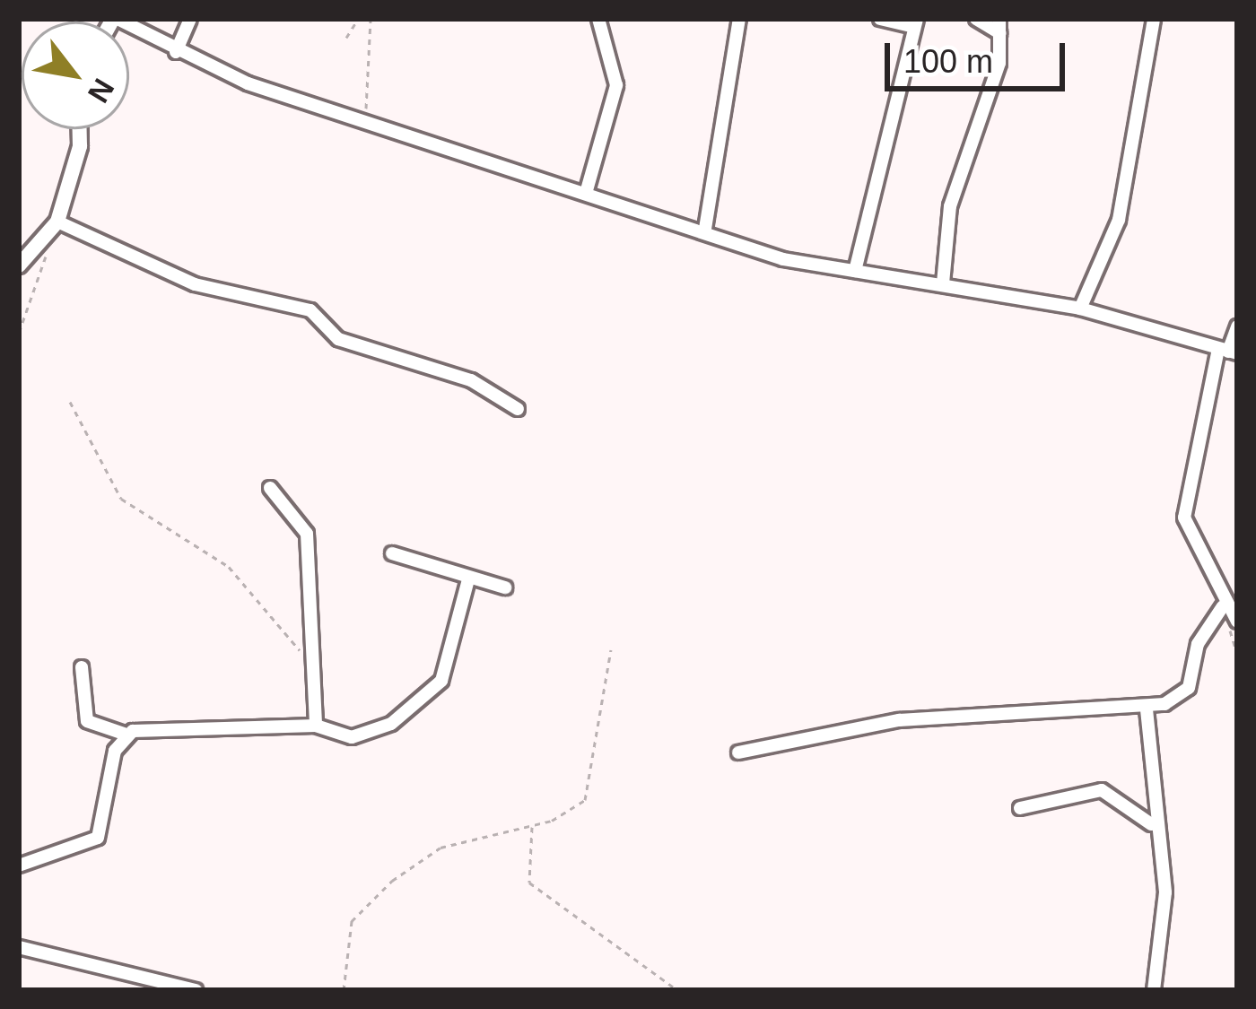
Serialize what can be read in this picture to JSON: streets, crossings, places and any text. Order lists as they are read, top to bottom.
{
  "scale_bar": "100 m",
  "north": "bottom right"
}
